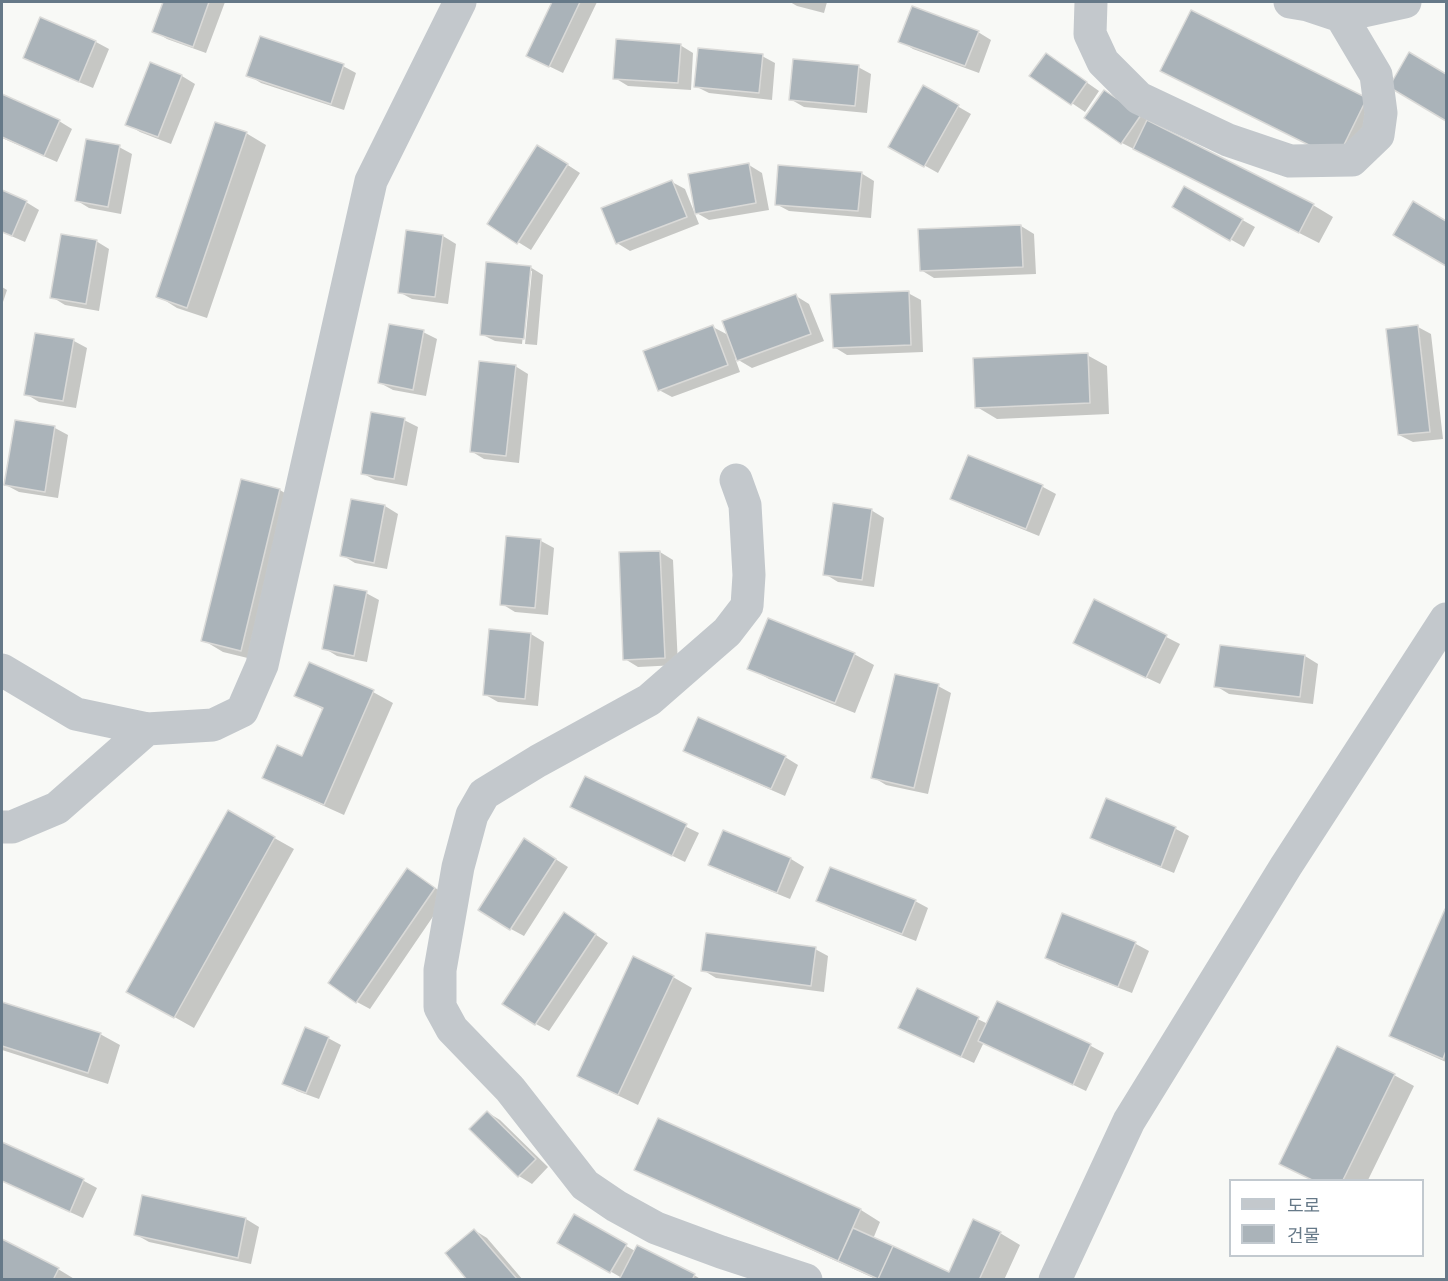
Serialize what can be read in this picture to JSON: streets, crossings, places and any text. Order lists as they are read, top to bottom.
{
  "legend": ["도로", "건물"]
}
